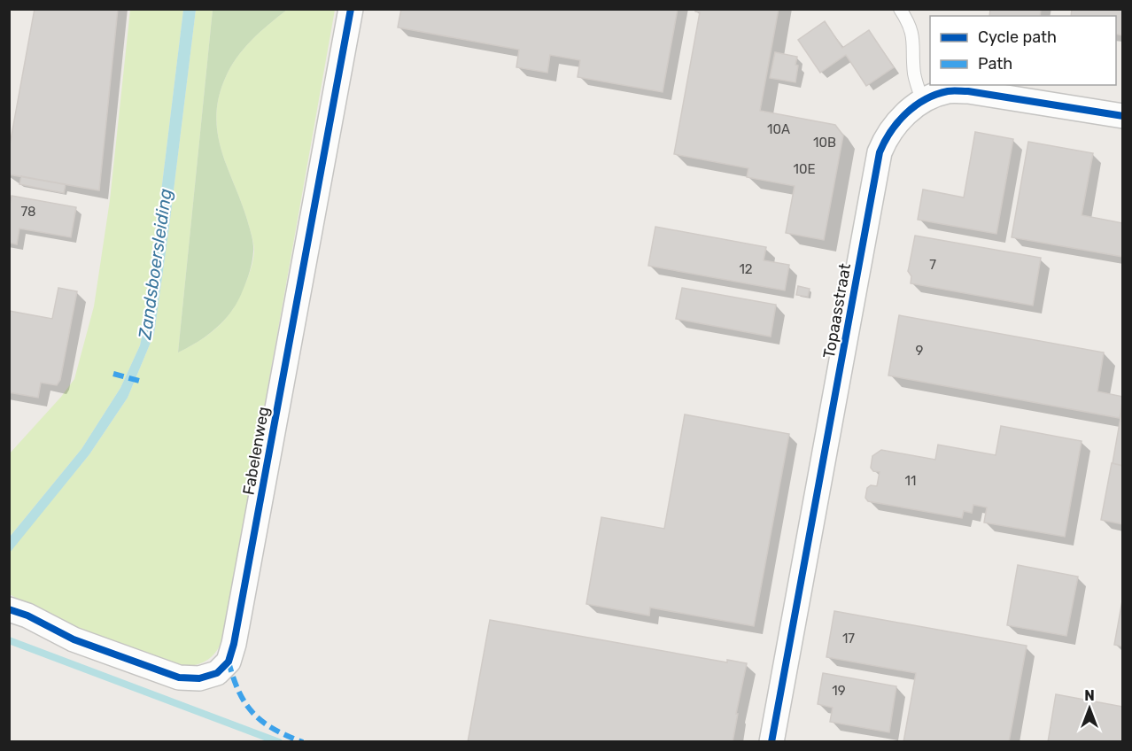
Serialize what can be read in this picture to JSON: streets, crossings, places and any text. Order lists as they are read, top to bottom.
{
  "streets": {
    "street": ["Topaasstraat", "Fabelenweg"]
  },
  "water": ["Zandsboersleiding"],
  "house_numbers": [
    "10A",
    "10B",
    "10E",
    "78",
    "7",
    "12",
    "9",
    "11",
    "17",
    "19"
  ],
  "legend": ["Cycle path", "Path"],
  "north": "top"
}
